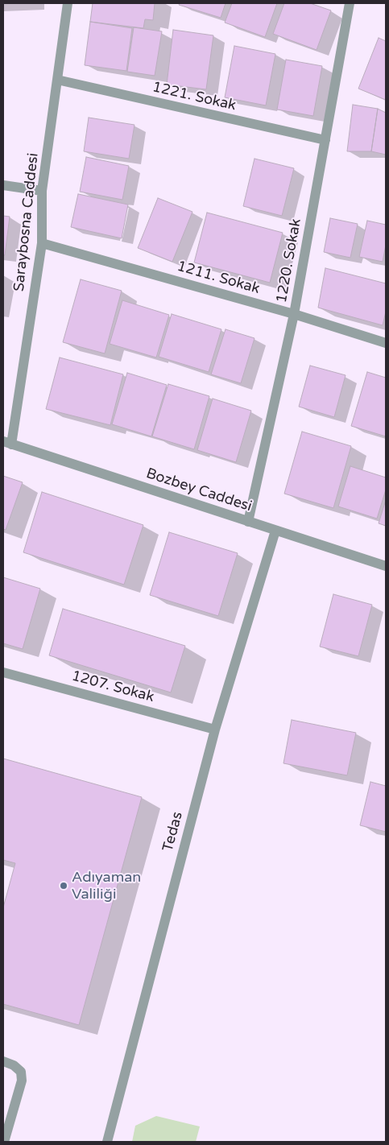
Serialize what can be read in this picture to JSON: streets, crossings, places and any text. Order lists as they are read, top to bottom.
{
  "streets": {
    "street": [
      "1221. Sokak",
      "Saraybosna Caddesi",
      "1220. Sokak",
      "1211. Sokak",
      "Bozbey Caddesi",
      "1207. Sokak",
      "Tedas"
    ]
  },
  "crossings": [
    ["1221. Sokak", "Saraybosna Caddesi"],
    ["1221. Sokak", "1220. Sokak"],
    ["Saraybosna Caddesi", "1211. Sokak"],
    ["Saraybosna Caddesi", "Bozbey Caddesi"],
    ["1220. Sokak", "1211. Sokak"],
    ["1220. Sokak", "Bozbey Caddesi"],
    ["Bozbey Caddesi", "Tedas"],
    ["1207. Sokak", "Tedas"]
  ],
  "places": ["Adıyaman Valiliği"]
}
